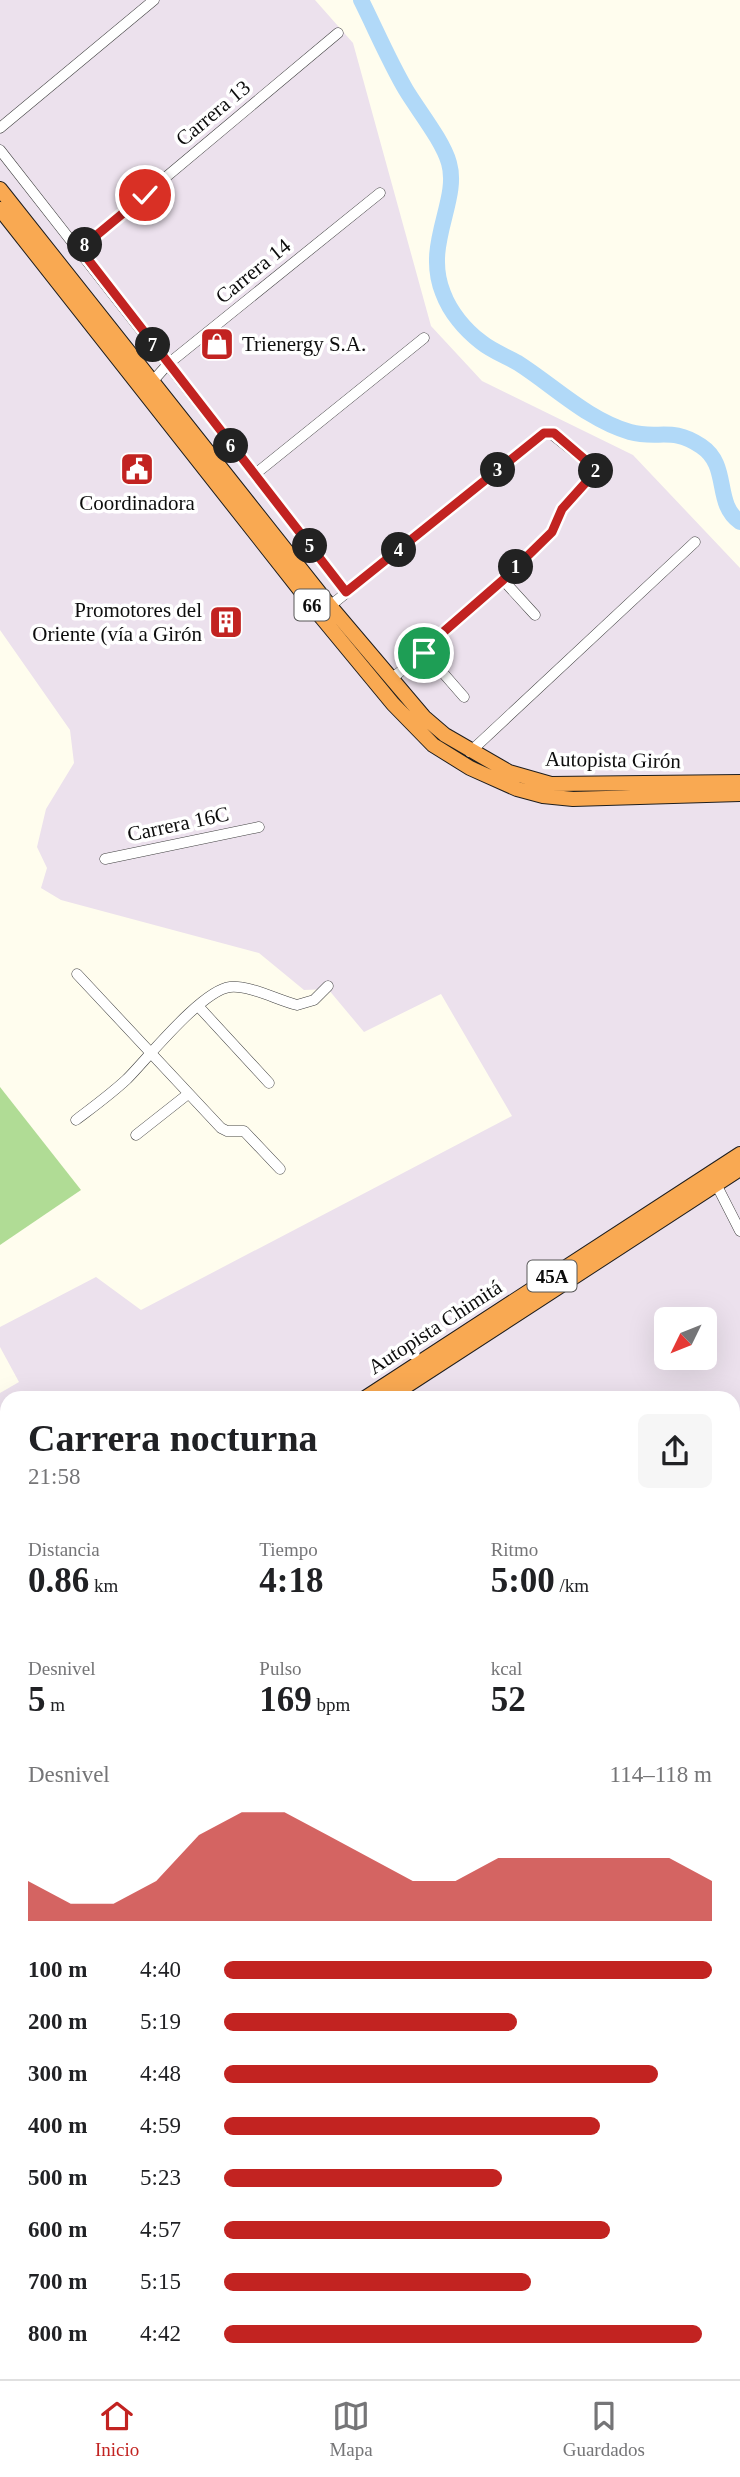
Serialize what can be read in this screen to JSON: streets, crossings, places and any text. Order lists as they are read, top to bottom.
{
  "streets": {
    "highway": [
      "66",
      "Autopista Girón",
      "45A",
      "Autopista Chimitá"
    ],
    "street": ["Carrera 13", "Carrera 14", "Carrera 16C"]
  },
  "crossings": [
    ["Carrera 14", "Autopista Girón"]
  ],
  "places": {
    "shop": ["Trienergy S.A."],
    "public building": ["Coordinadora"],
    "building": ["Promotores del Oriente (vía a Girón"]
  },
  "north": "bottom left",
  "page": {
    "pins": [
      "8",
      "7",
      "6",
      "3",
      "2",
      "5",
      "4",
      "1"
    ],
    "heading": ["Carrera nocturna", "21:58"],
    "stats": [
      ["Distancia", "0.86 km"],
      ["Tiempo", "4:18"],
      ["Ritmo", "5:00 /km"],
      ["Desnivel", "5 m"],
      ["Pulso", "169 bpm"],
      ["kcal", "52"]
    ],
    "chart": ["Desnivel", "114–118 m"],
    "list": [
      {
        "name": "100 m",
        "note": "4:40"
      },
      {
        "name": "200 m",
        "note": "5:19"
      },
      {
        "name": "300 m",
        "note": "4:48"
      },
      {
        "name": "400 m",
        "note": "4:59"
      },
      {
        "name": "500 m",
        "note": "5:23"
      },
      {
        "name": "600 m",
        "note": "4:57"
      },
      {
        "name": "700 m",
        "note": "5:15"
      },
      {
        "name": "800 m",
        "note": "4:42"
      }
    ],
    "tabs": ["Inicio", "Mapa", "Guardados"]
  }
}
